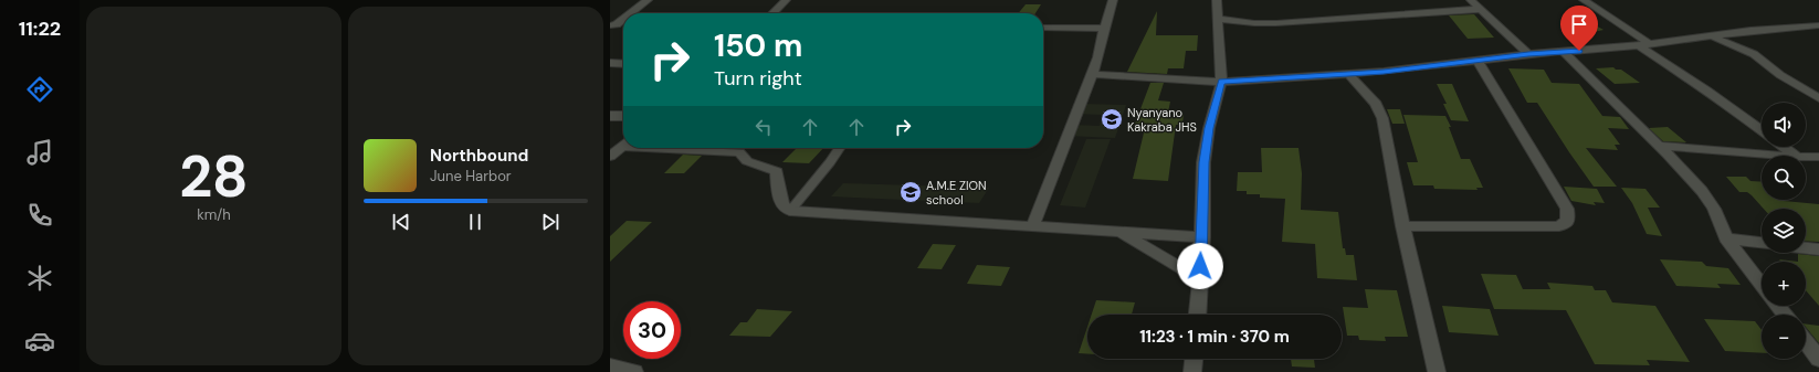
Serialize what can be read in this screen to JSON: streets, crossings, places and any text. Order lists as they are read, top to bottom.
{
  "places": {
    "school or university": ["Nyanyano Kakraba JHS", "A.M.E ZION school"]
  },
  "page": {
    "tabs": "11:22",
    "tile": ["28", "km/h"],
    "turn": ["150 m", "Turn right"],
    "map_buttons": ["+", "−"],
    "song": ["Northbound", "June Harbor"],
    "limit": "30",
    "trip": "11:23 · 1 min · 370 m"
  }
}
